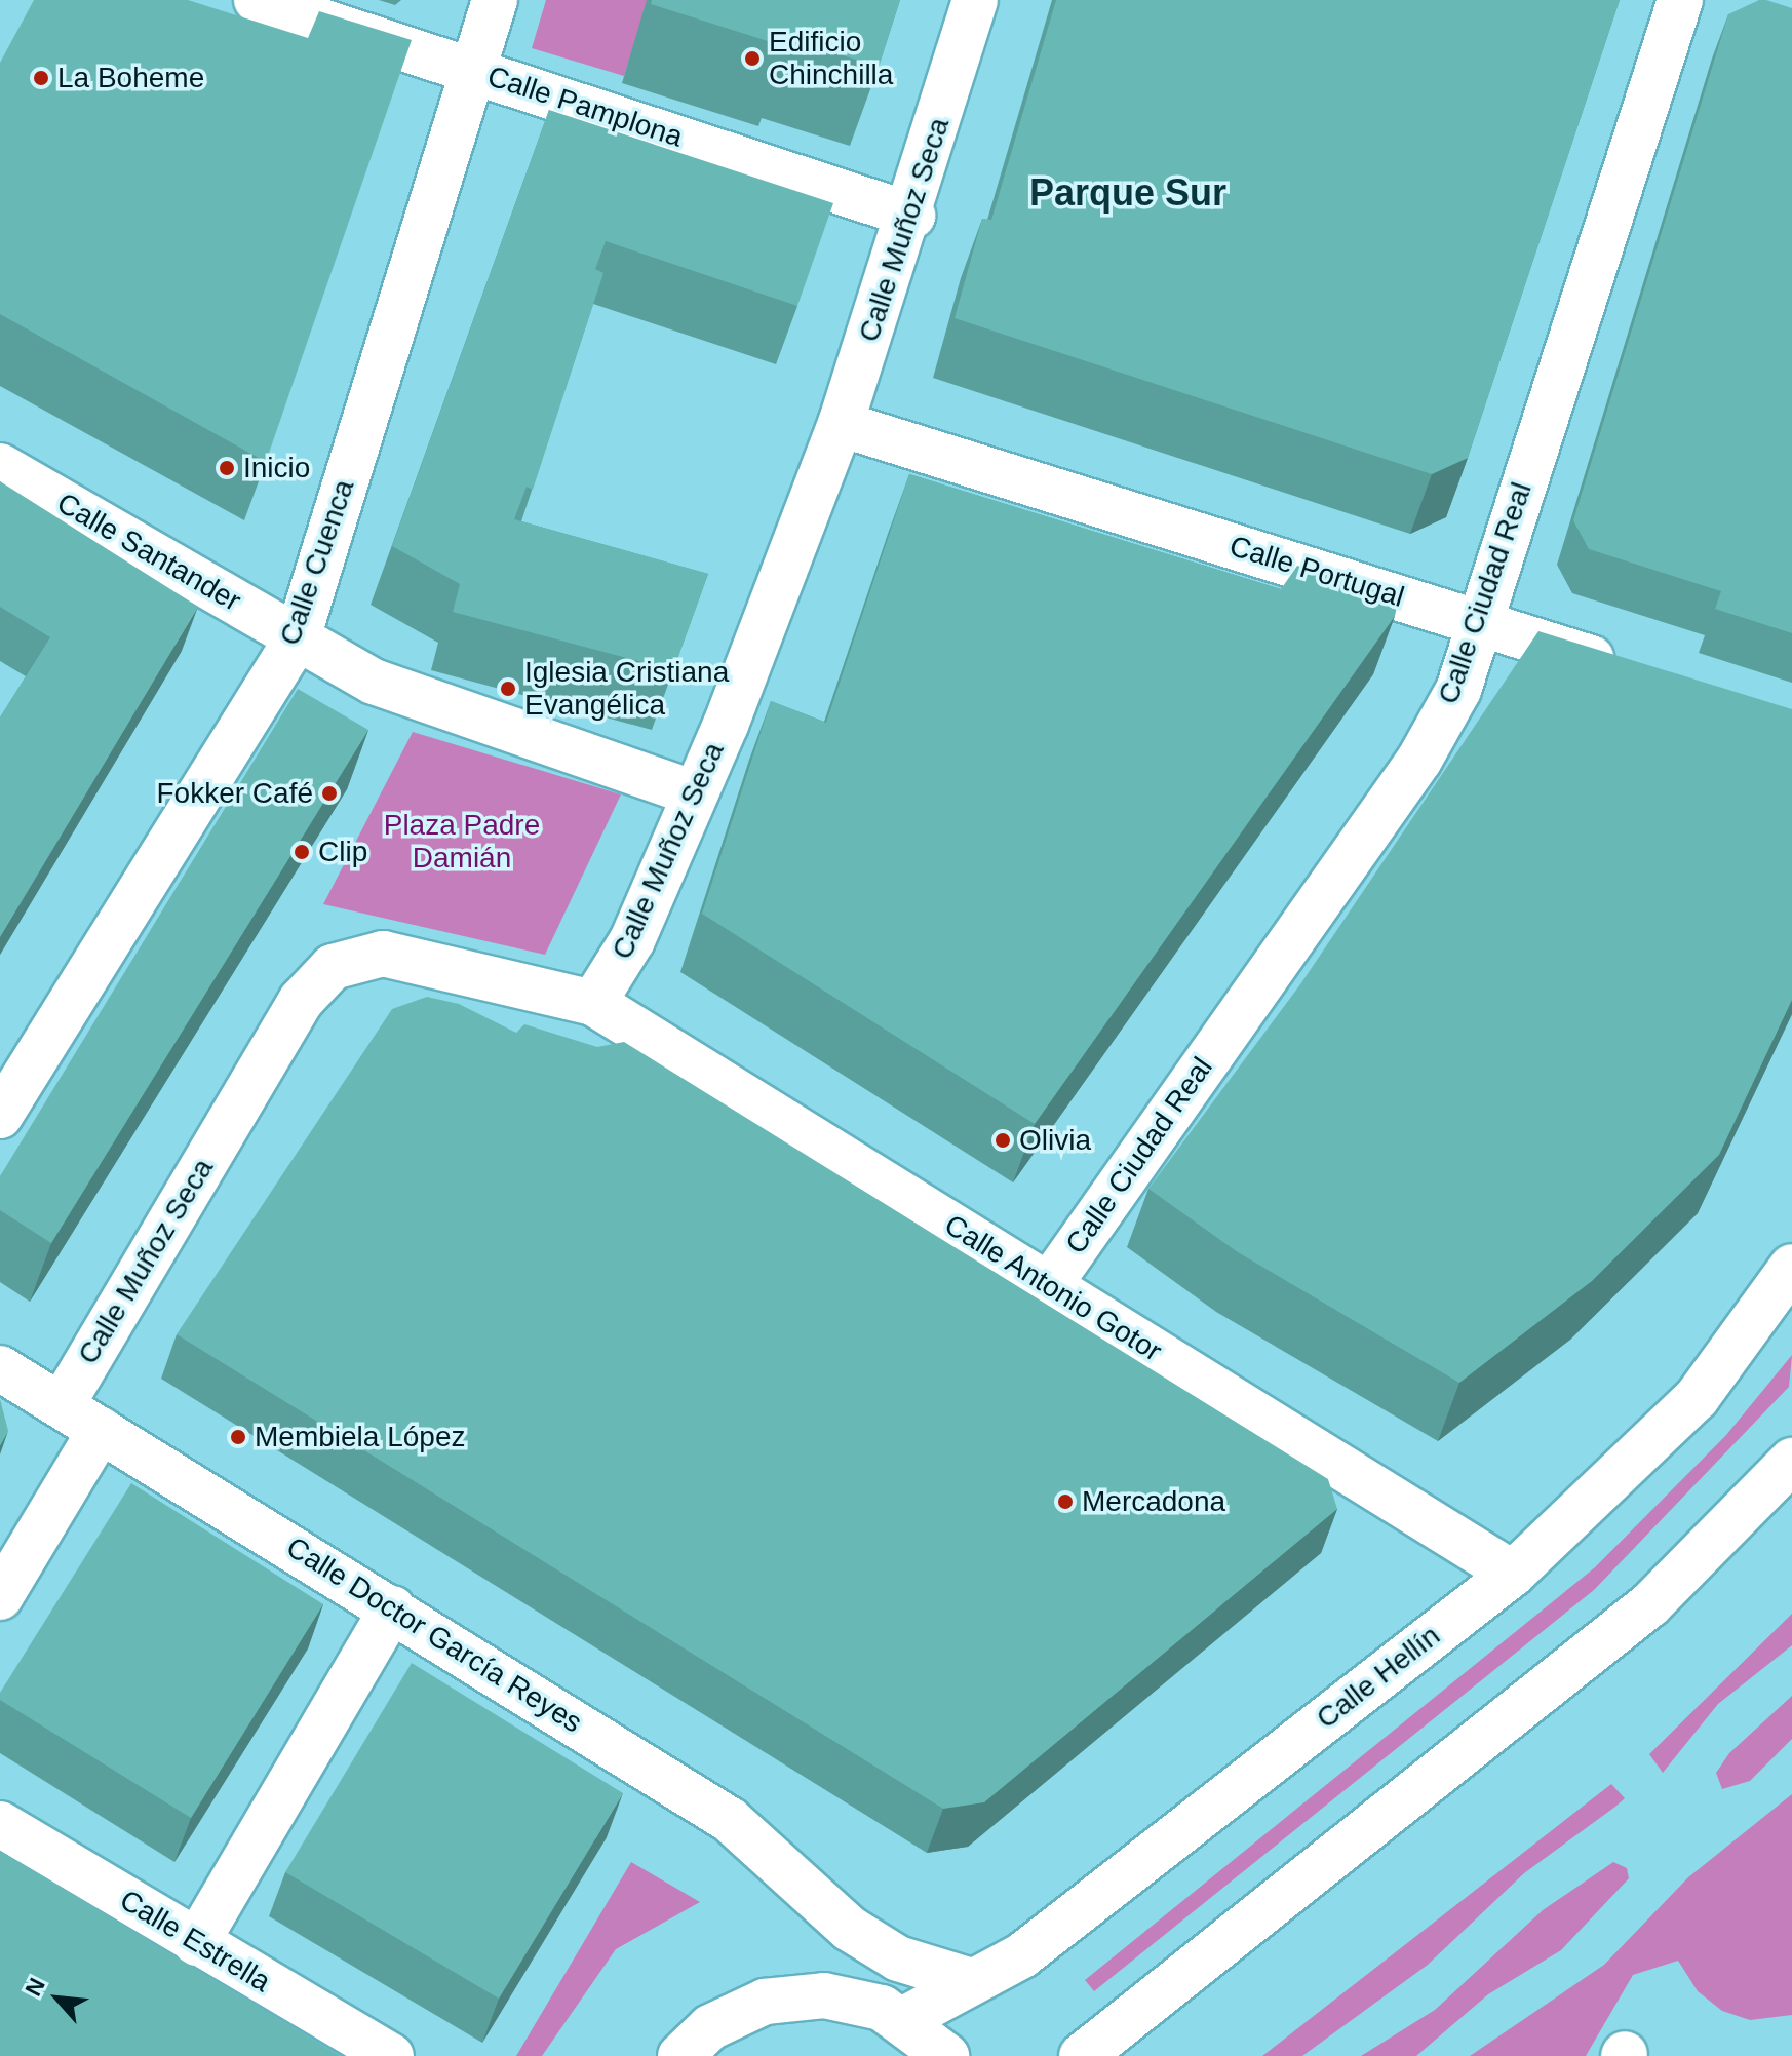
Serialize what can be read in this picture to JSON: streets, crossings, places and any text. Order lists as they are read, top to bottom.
{
  "streets": {
    "street": [
      "Calle Pamplona",
      "Calle Muñoz Seca",
      "Calle Santander",
      "Calle Cuenca",
      "Calle Portugal",
      "Calle Ciudad Real",
      "Calle Antonio Gotor",
      "Calle Doctor García Reyes",
      "Calle Hellín",
      "Calle Estrella"
    ]
  },
  "crossings": [
    ["Calle Pamplona", "Calle Muñoz Seca"],
    ["Calle Pamplona", "Calle Cuenca"],
    ["Calle Muñoz Seca", "Calle Santander"],
    ["Calle Muñoz Seca", "Calle Portugal"],
    ["Calle Muñoz Seca", "Calle Antonio Gotor"],
    ["Calle Muñoz Seca", "Calle Doctor García Reyes"],
    ["Calle Santander", "Calle Cuenca"],
    ["Calle Portugal", "Calle Ciudad Real"],
    ["Calle Ciudad Real", "Calle Antonio Gotor"],
    ["Calle Antonio Gotor", "Calle Hellín"],
    ["Calle Doctor García Reyes", "Calle Hellín"]
  ],
  "districts": ["Parque Sur"],
  "parks": ["Plaza Padre Damián"],
  "places": [
    "Edificio Chinchilla",
    "La Boheme",
    "Inicio",
    "Iglesia Cristiana Evangélica",
    "Fokker Café",
    "Clip",
    "Olivia",
    "Membiela López",
    "Mercadona"
  ],
  "north": "top left"
}
